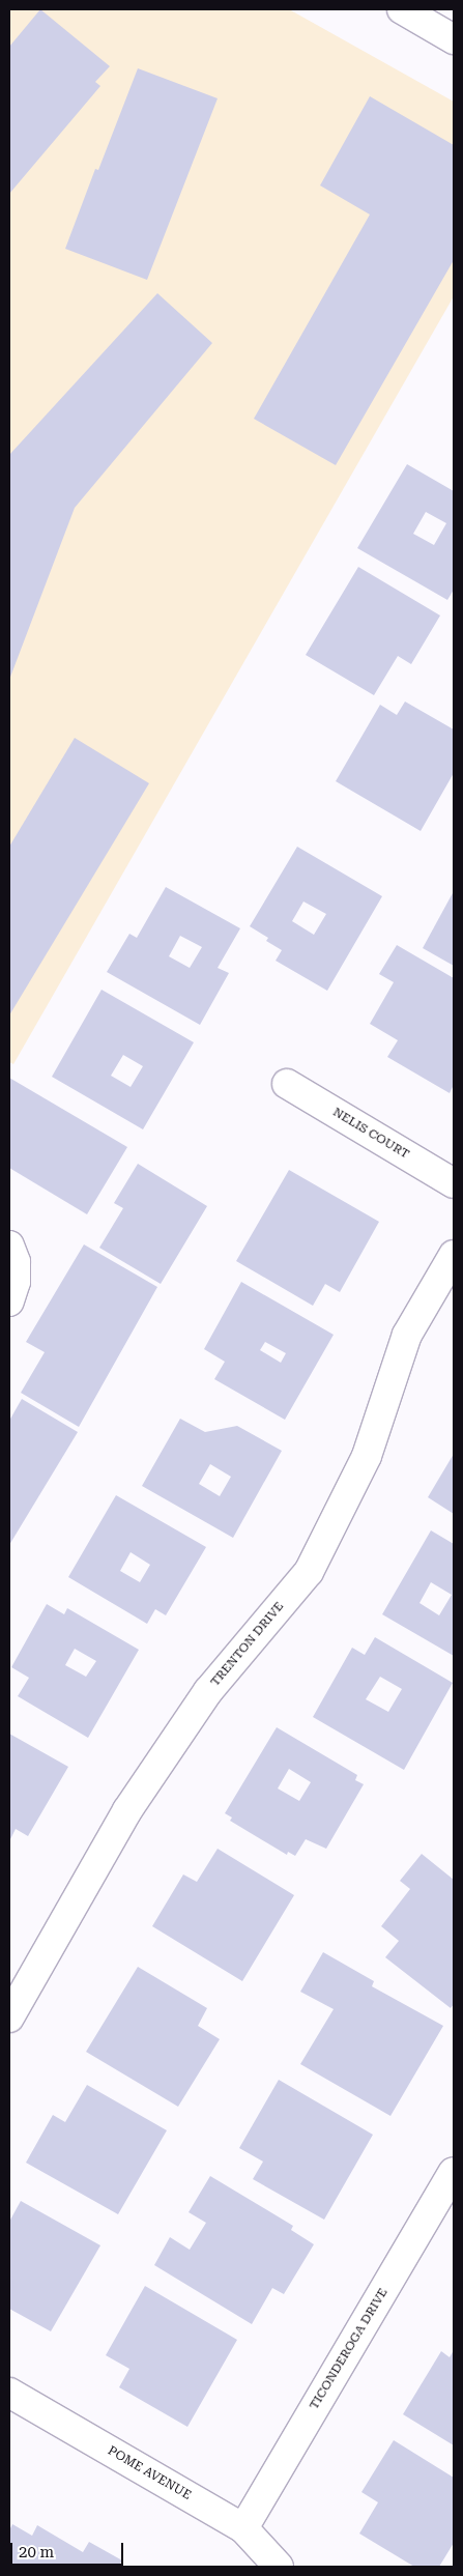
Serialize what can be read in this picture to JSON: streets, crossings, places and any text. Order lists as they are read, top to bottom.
{
  "streets": {
    "street": [
      "NELIS COURT",
      "TRENTON DRIVE",
      "TICONDEROGA DRIVE",
      "POME AVENUE"
    ]
  },
  "crossings": [
    ["TICONDEROGA DRIVE", "POME AVENUE"]
  ],
  "scale_bar": "20 m"
}
